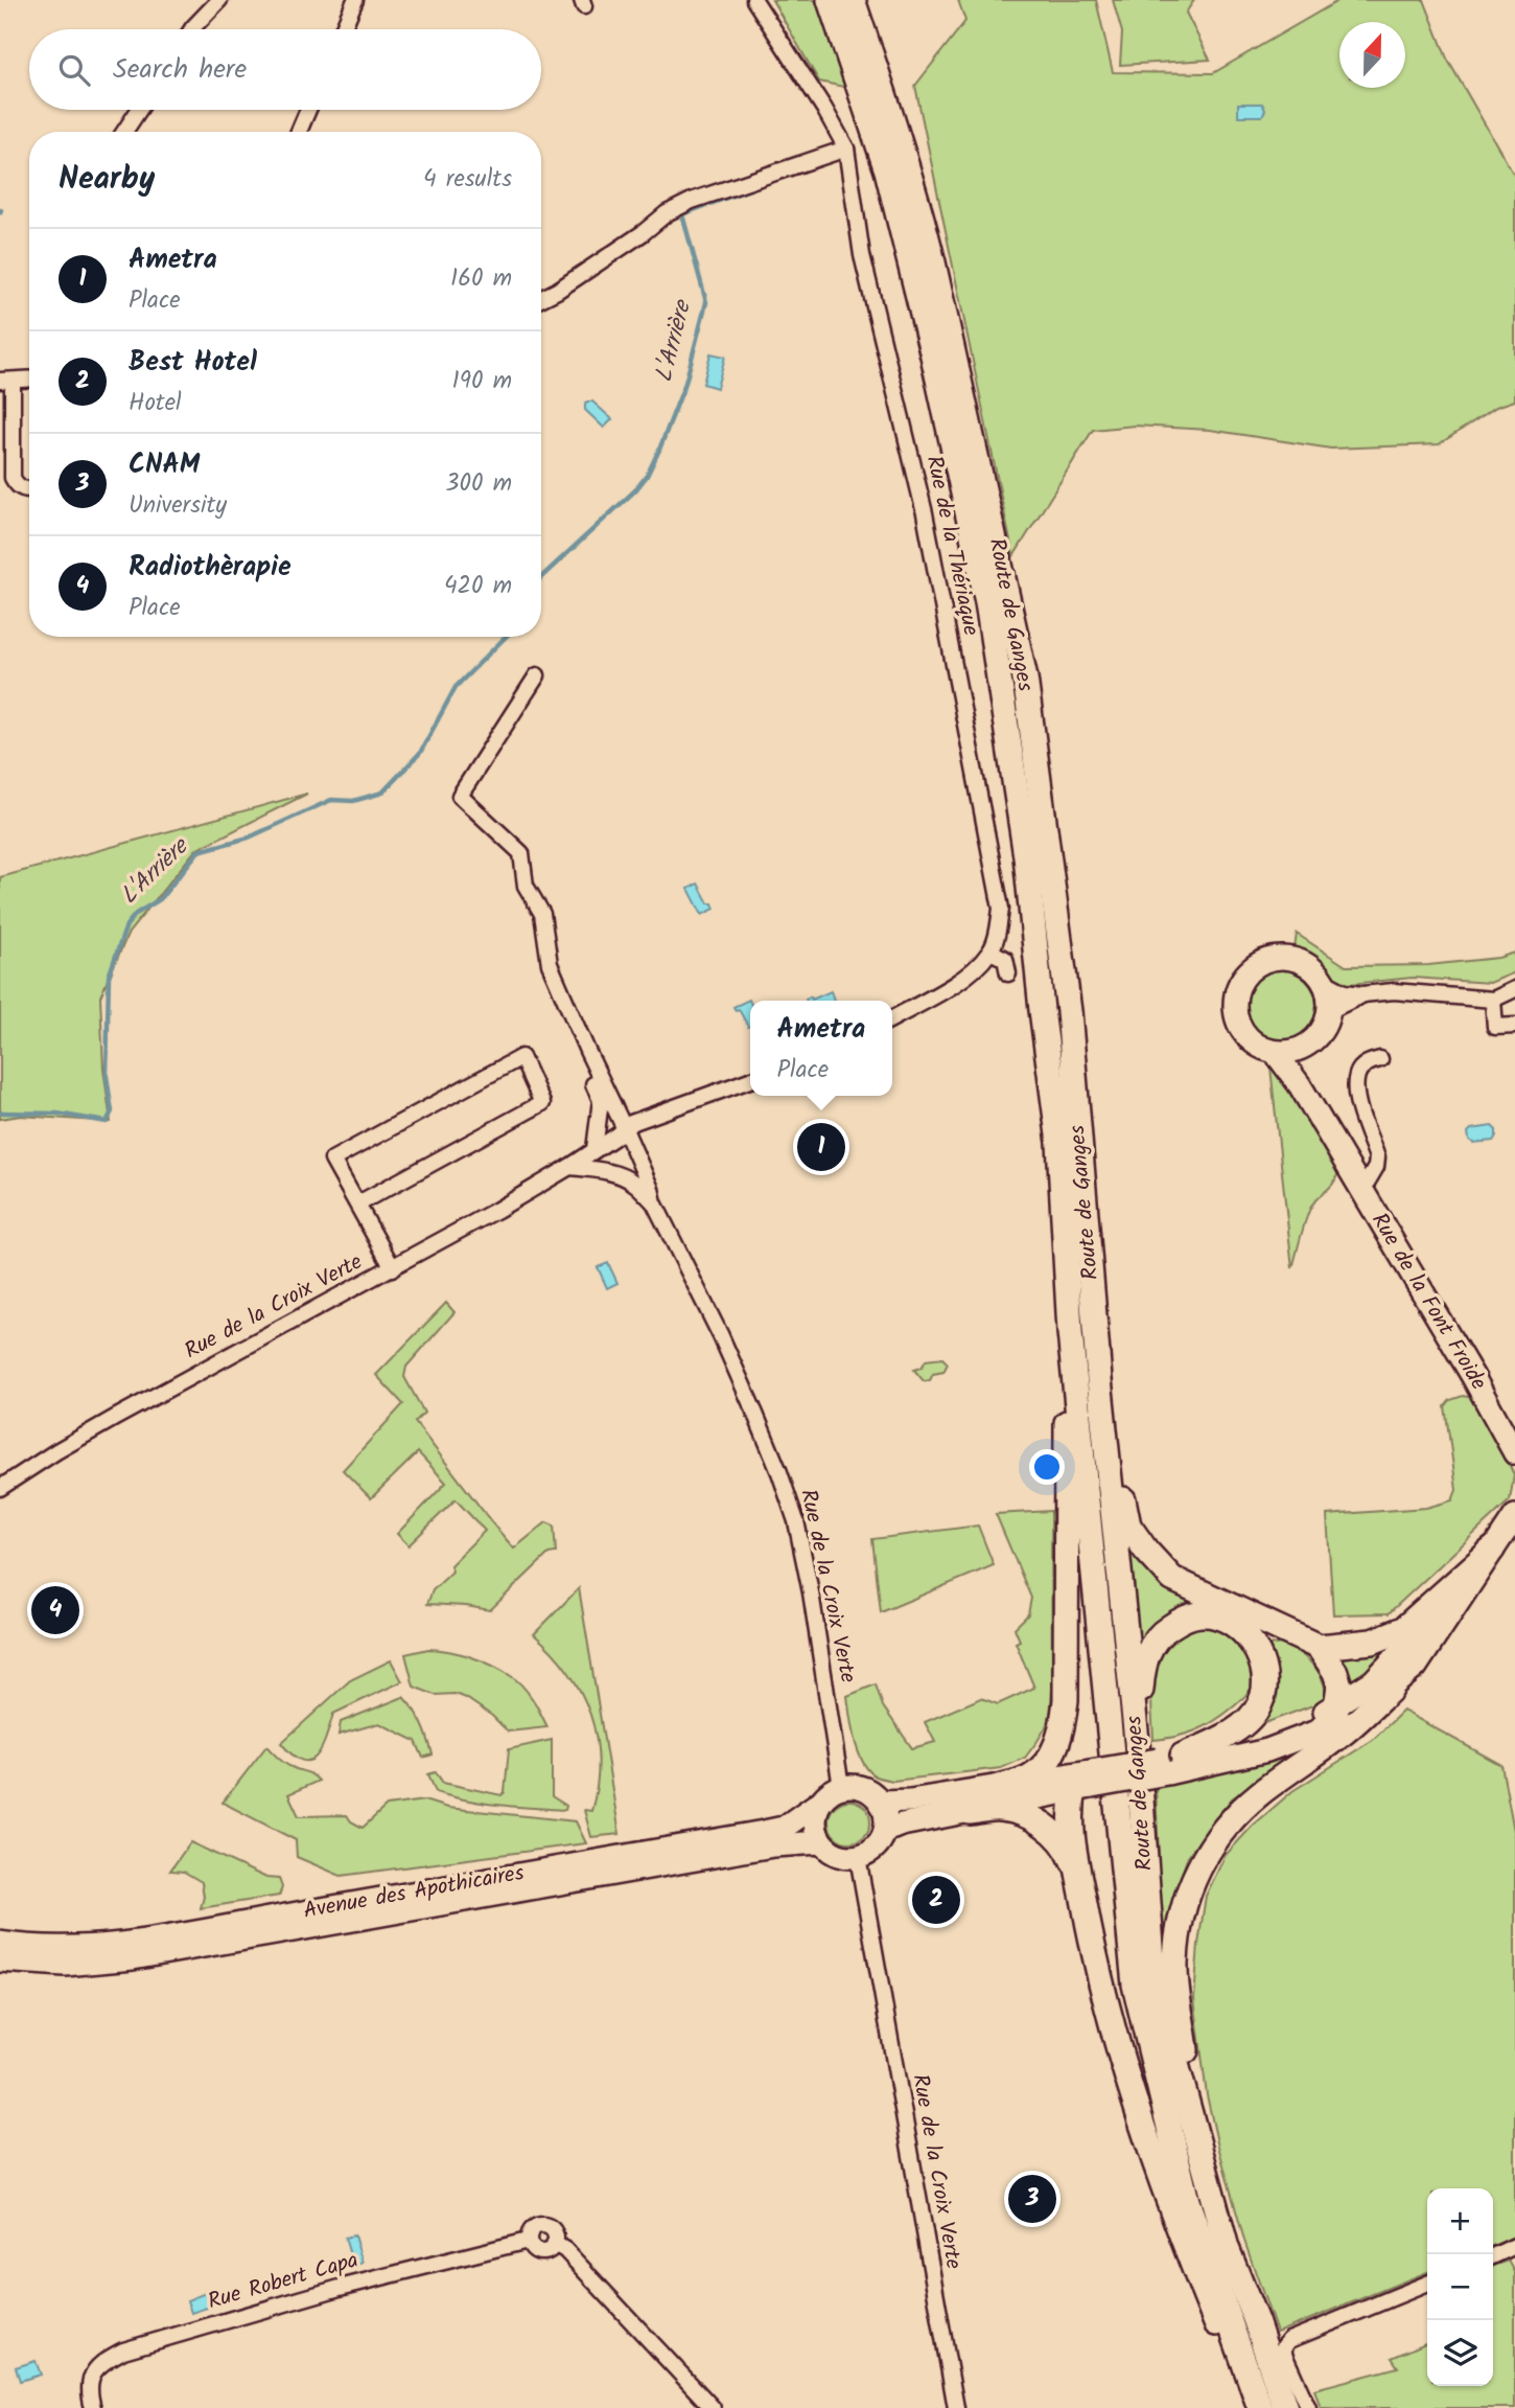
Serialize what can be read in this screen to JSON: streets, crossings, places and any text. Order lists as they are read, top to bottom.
{
  "streets": {
    "main road": ["Route de Ganges"],
    "street": [
      "Rue de la Thériaque",
      "Rue de la Font Froide",
      "Rue de la Croix Verte",
      "Avenue des Apothicaires",
      "Rue Robert Capa"
    ]
  },
  "crossings": [
    ["Rue de la Croix Verte", "Avenue des Apothicaires"]
  ],
  "water": ["L'Arrière"],
  "north": "top",
  "page": {
    "search": "Search here",
    "heading": ["Nearby", "4 results"],
    "list": [
      {
        "mark": "1",
        "name": "Ametra",
        "note": "Place",
        "value": "160 m"
      },
      {
        "mark": "2",
        "name": "Best Hotel",
        "note": "Hotel",
        "value": "190 m"
      },
      {
        "mark": "3",
        "name": "CNAM",
        "note": "University",
        "value": "300 m"
      },
      {
        "mark": "4",
        "name": "Radiothèrapie",
        "note": "Place",
        "value": "420 m"
      }
    ],
    "popup": ["Ametra", "Place"],
    "pins": [
      "1",
      "4",
      "2",
      "3"
    ],
    "map_buttons": ["+", "−"]
  }
}
